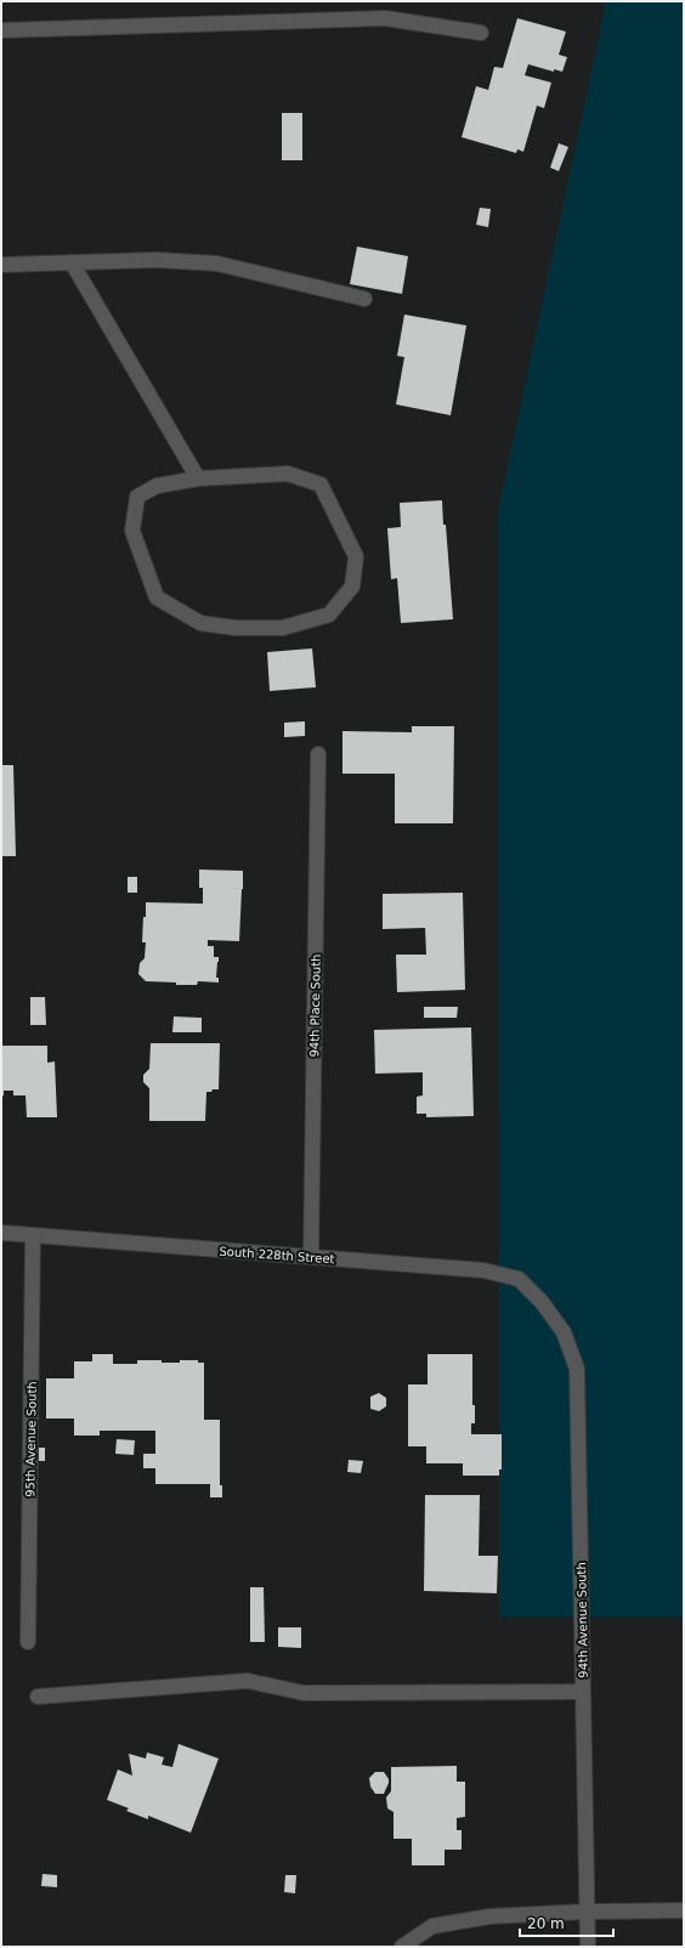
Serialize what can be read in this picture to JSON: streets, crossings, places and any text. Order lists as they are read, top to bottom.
{
  "streets": {
    "street": [
      "94th Place South",
      "South 228th Street",
      "95th Avenue South",
      "94th Avenue South"
    ]
  },
  "crossings": [
    ["94th Place South", "South 228th Street"],
    ["South 228th Street", "95th Avenue South"],
    ["South 228th Street", "94th Avenue South"]
  ],
  "scale_bar": "20 m"
}
